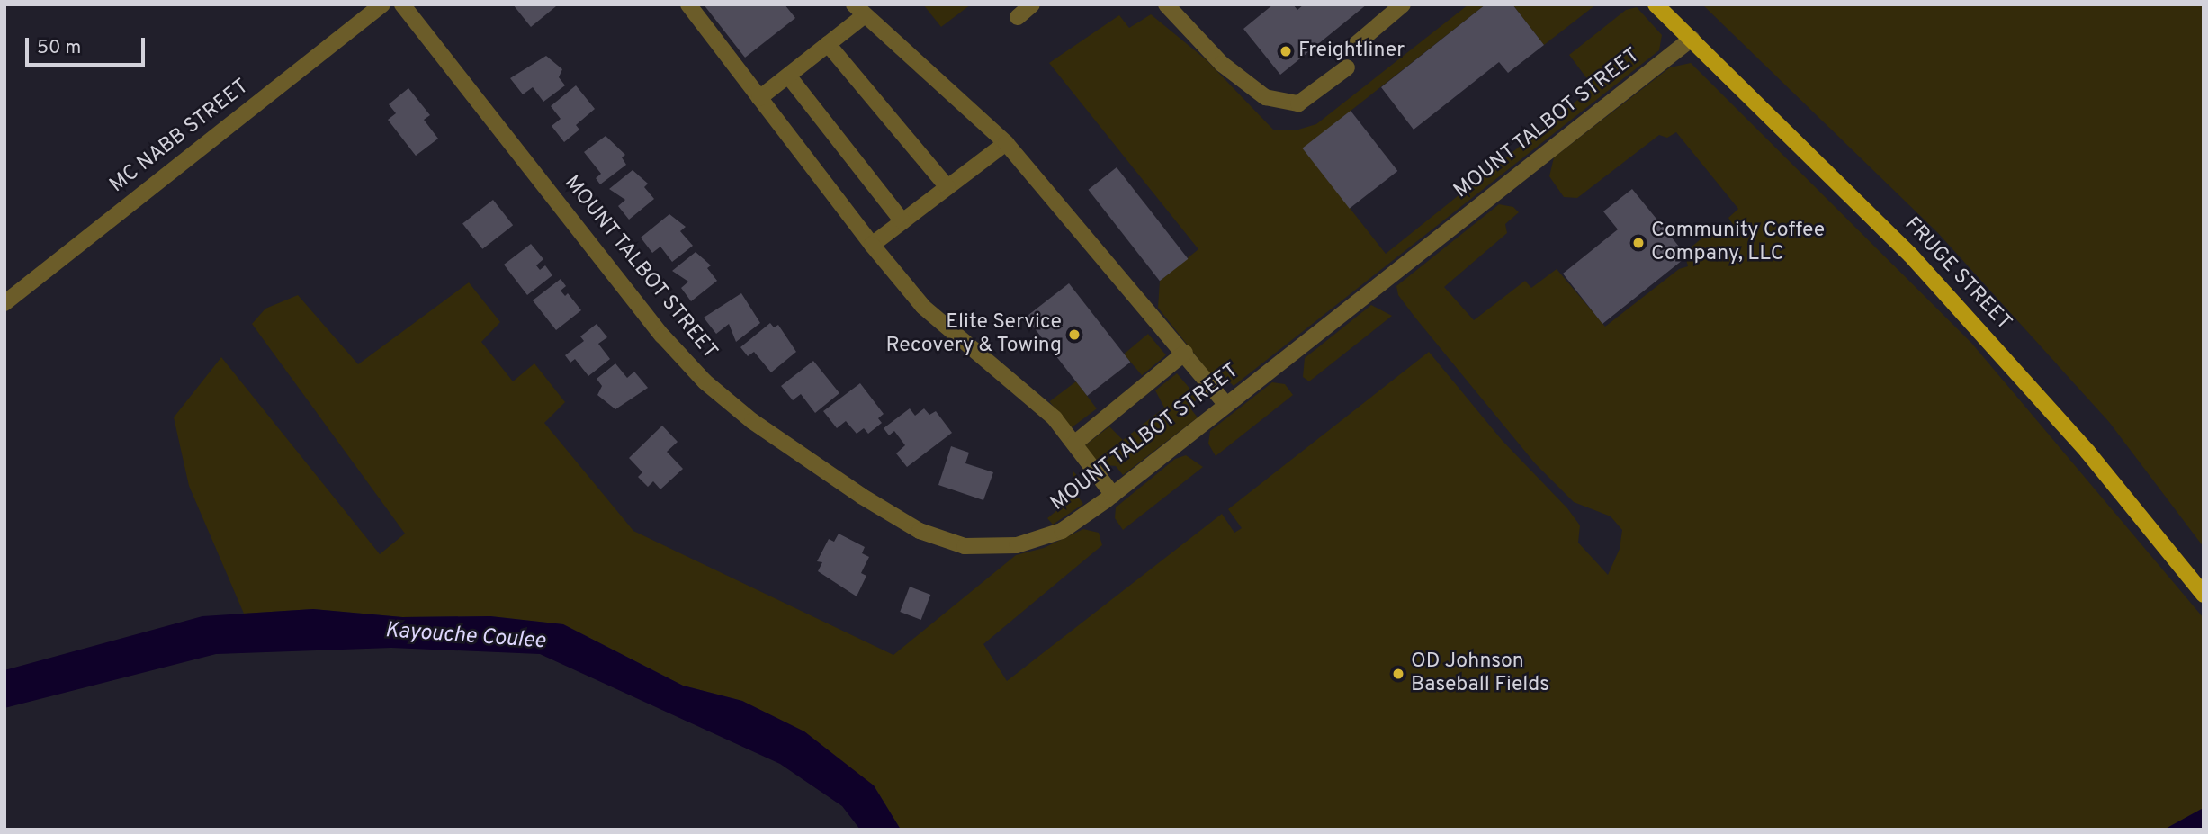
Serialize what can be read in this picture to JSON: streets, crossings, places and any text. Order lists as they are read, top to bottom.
{
  "streets": {
    "main road": ["FRUGE STREET"],
    "street": ["MOUNT TALBOT STREET", "MC NABB STREET"]
  },
  "crossings": [
    ["MOUNT TALBOT STREET", "FRUGE STREET"]
  ],
  "water": ["Kayouche Coulee"],
  "places": [
    "Freightliner",
    "Community Coffee Company, LLC",
    "Elite Service Recovery & Towing",
    "OD Johnson Baseball Fields"
  ],
  "scale_bar": "50 m"
}
